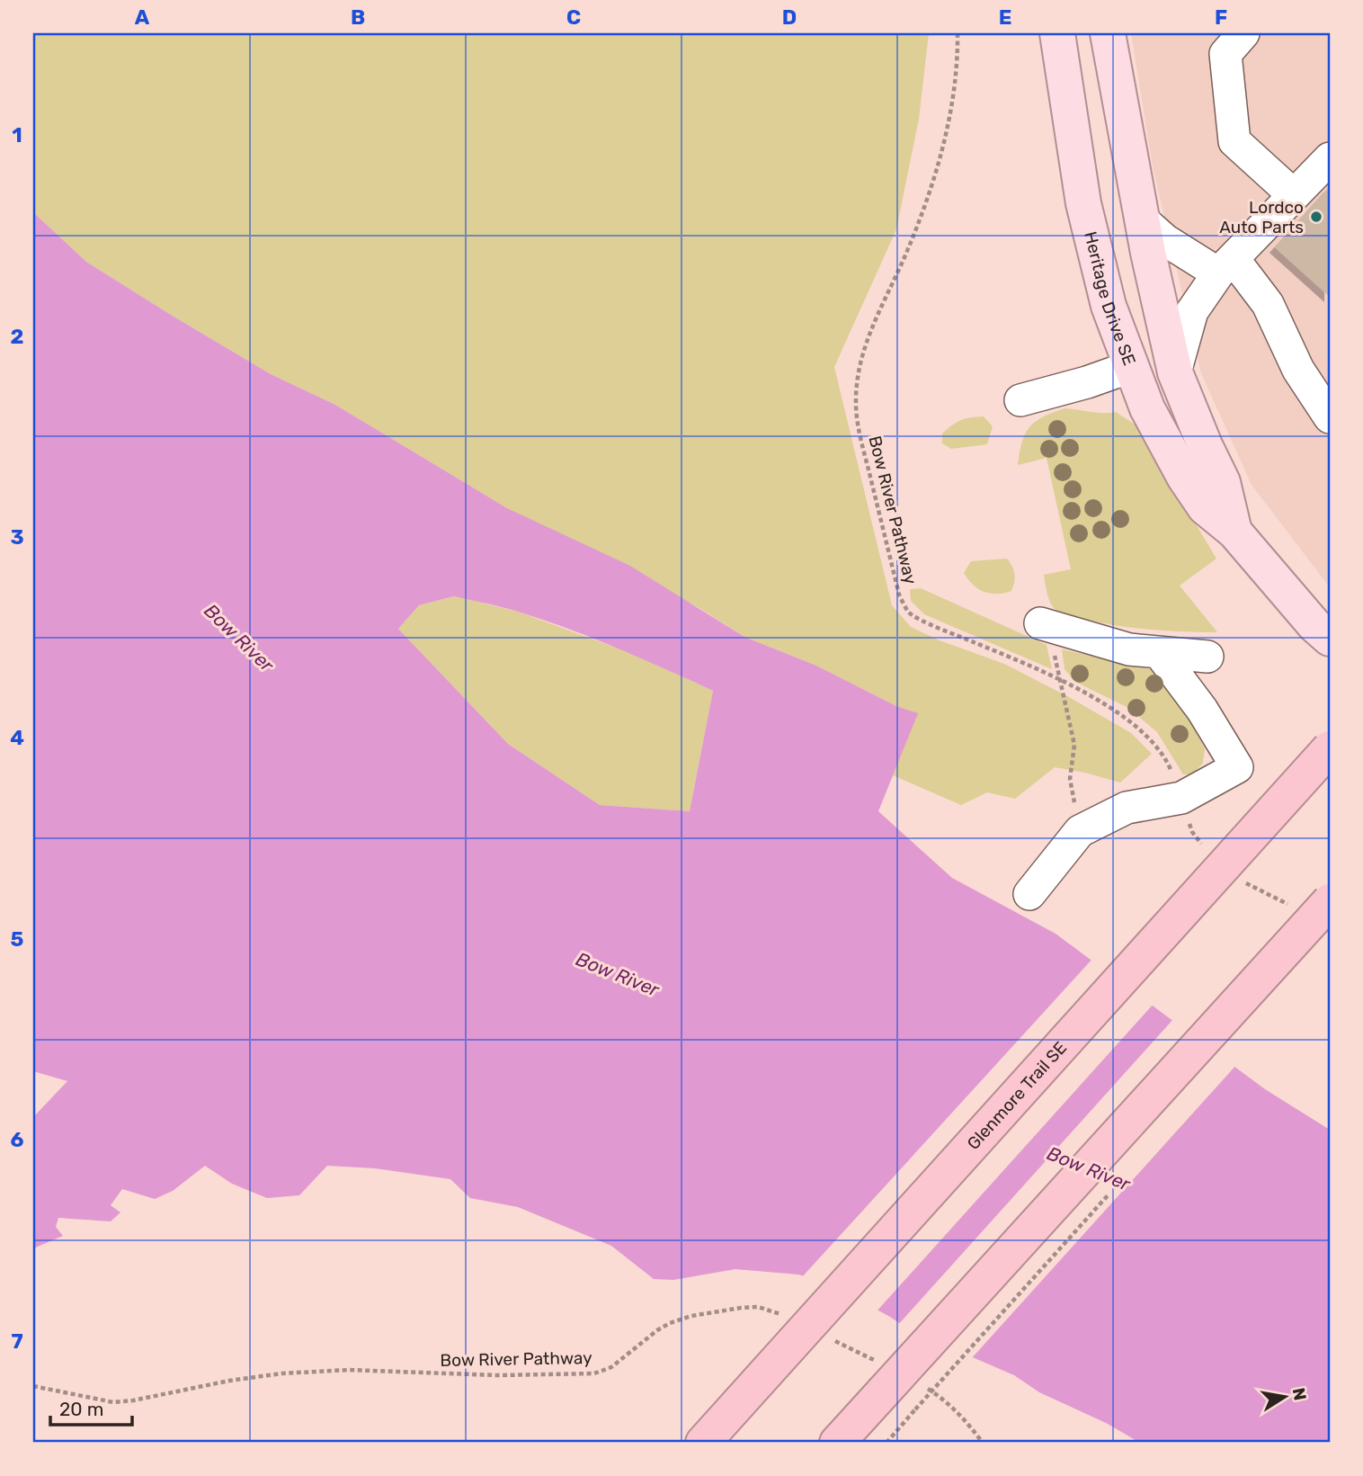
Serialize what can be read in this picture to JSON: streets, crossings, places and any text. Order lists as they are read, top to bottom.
{
  "streets": {
    "highway": ["Glenmore Trail SE"],
    "main road": ["Heritage Drive SE"],
    "path": ["Bow River Pathway"]
  },
  "crossings": [
    ["Bow River Pathway", "Glenmore Trail SE"]
  ],
  "water": ["Bow River"],
  "places": ["Lordco Auto Parts"],
  "scale_bar": "20 m",
  "north": "right",
  "grid": {
    "columns": [
      "A",
      "B",
      "C",
      "D",
      "E",
      "F"
    ],
    "rows": [
      "1",
      "2",
      "3",
      "4",
      "5",
      "6",
      "7"
    ]
  }
}
